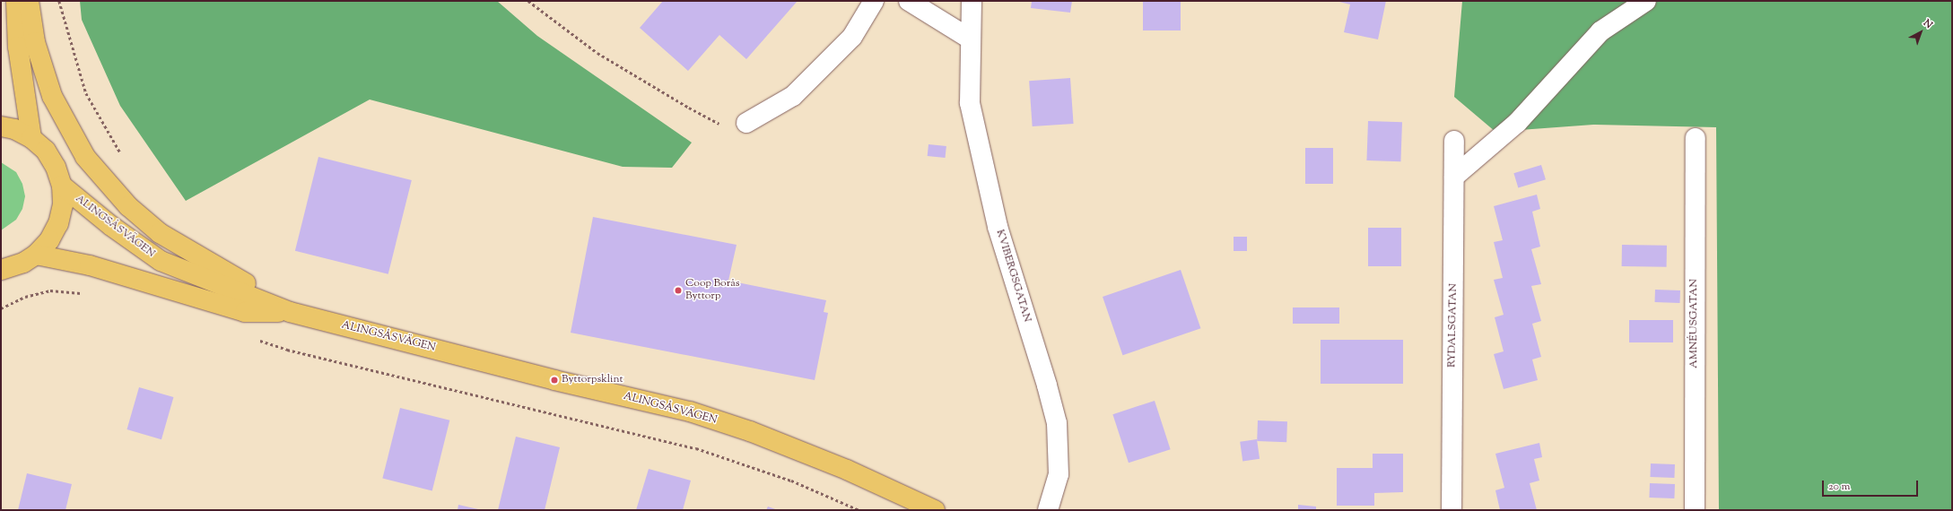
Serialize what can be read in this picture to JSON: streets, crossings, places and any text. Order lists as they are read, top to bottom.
{
  "streets": {
    "main road": ["ALINGSÅSVÄGEN"],
    "street": ["KVIBERGSGATAN", "AMNÉUSGATAN", "RYDALSGATAN"]
  },
  "places": ["Coop Borås Byttorp", "Byttorpsklint"],
  "scale_bar": "20 m",
  "north": "top right"
}
